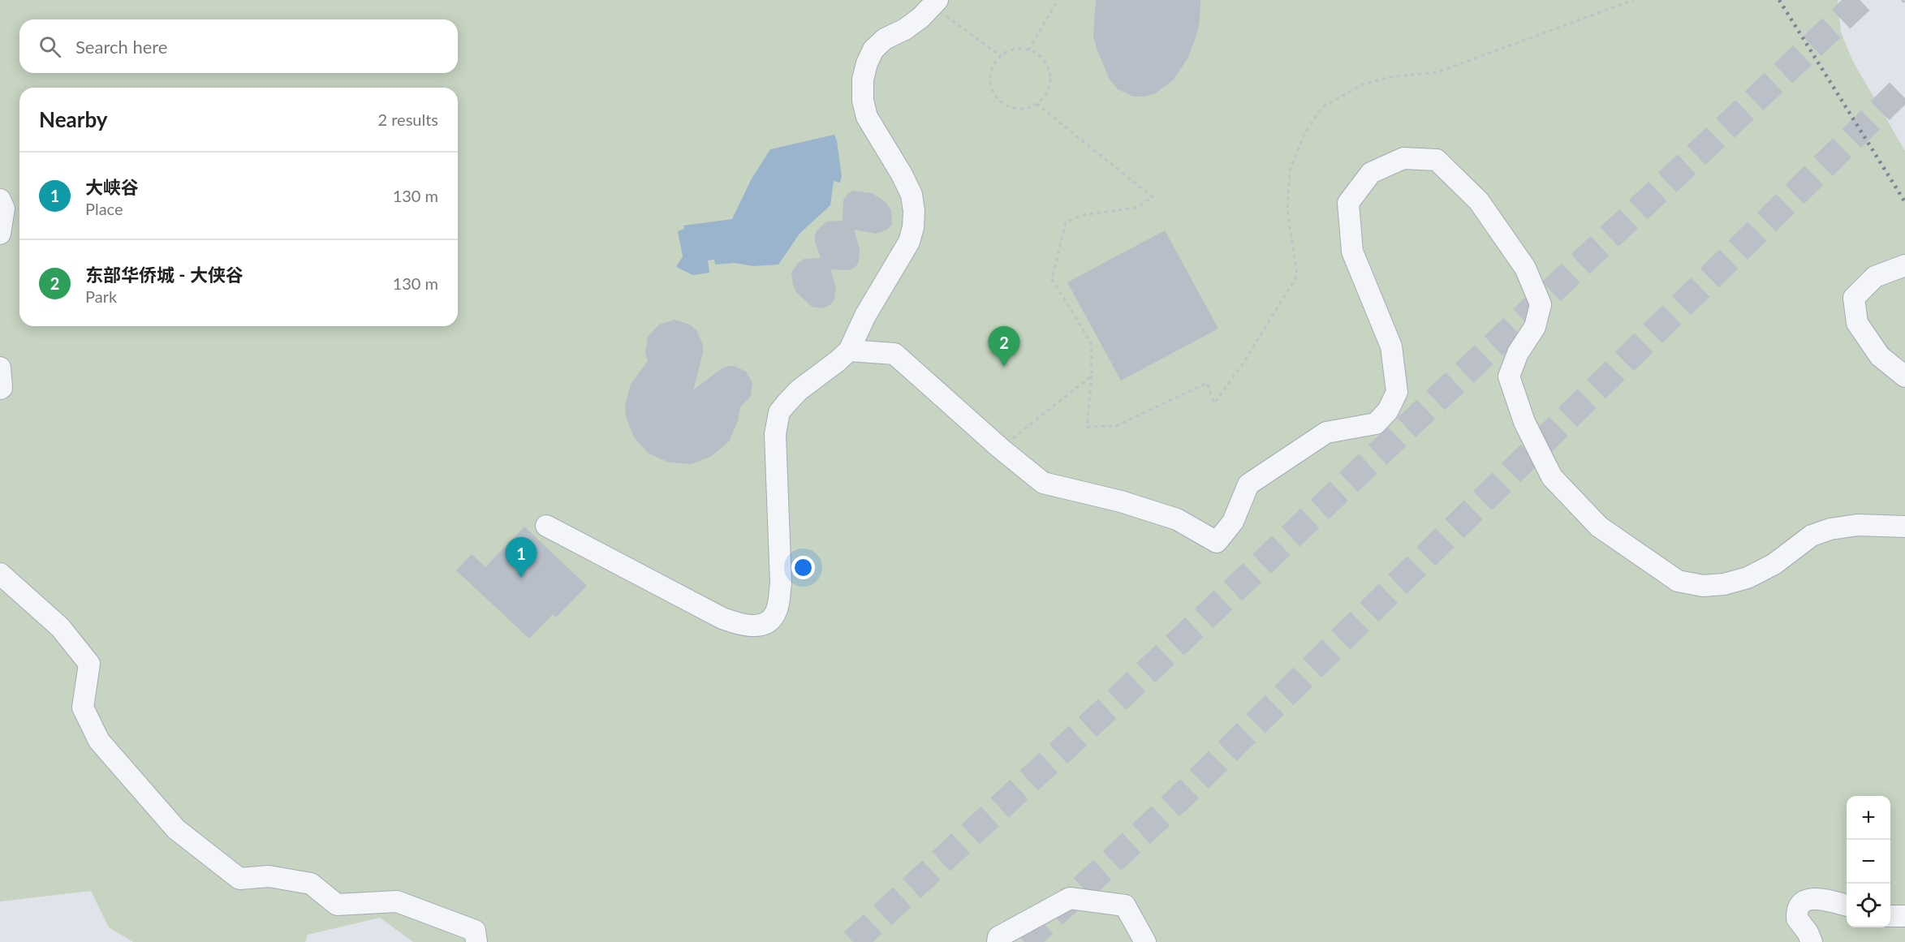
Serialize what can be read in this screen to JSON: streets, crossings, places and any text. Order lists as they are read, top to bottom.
{
  "page": {
    "search": "Search here",
    "heading": ["Nearby", "2 results"],
    "list": [
      {
        "mark": "1",
        "name": "大峡谷",
        "note": "Place",
        "value": "130 m"
      },
      {
        "mark": "2",
        "name": "东部华侨城 - 大侠谷",
        "note": "Park",
        "value": "130 m"
      }
    ],
    "pins": ["2", "1"],
    "map_buttons": ["+", "−"]
  }
}
